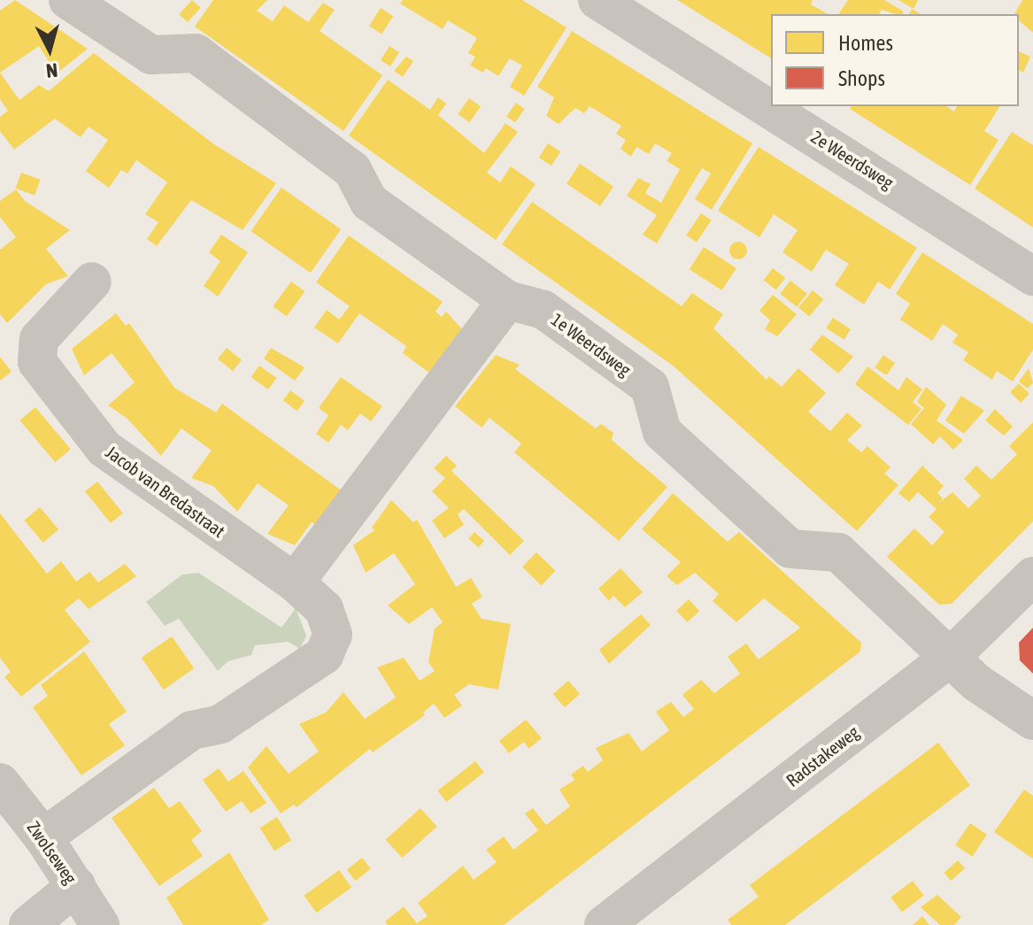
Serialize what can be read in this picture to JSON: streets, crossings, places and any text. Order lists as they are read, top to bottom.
{
  "streets": {
    "street": [
      "2e Weerdsweg",
      "1e Weerdsweg",
      "Jacob van Bredastraat",
      "Radstakeweg",
      "Zwolseweg"
    ]
  },
  "crossings": [
    ["1e Weerdsweg", "Radstakeweg"],
    ["Jacob van Bredastraat", "Zwolseweg"]
  ],
  "legend": ["Homes", "Shops"],
  "north": "bottom"
}
